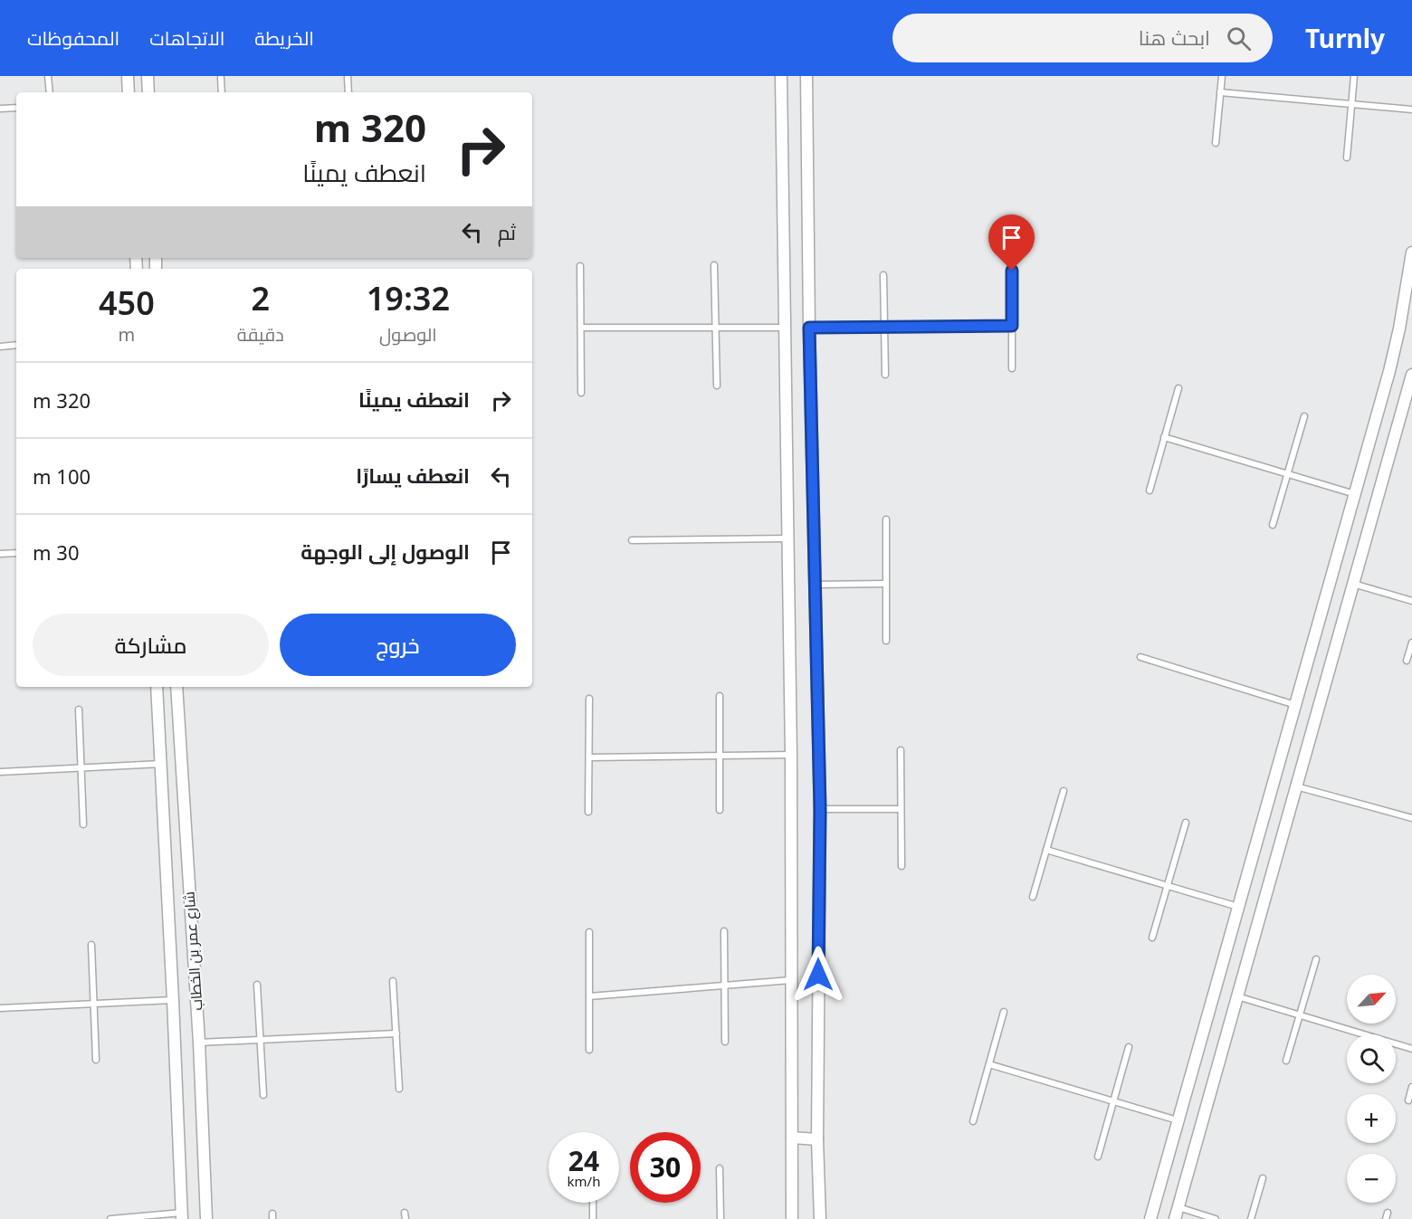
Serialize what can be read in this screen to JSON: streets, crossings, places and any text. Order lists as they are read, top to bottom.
{
  "streets": {
    "street": ["شارع عمر بن الخطاب"]
  },
  "north": "top right",
  "page": {
    "header": "Turnly",
    "search": "ابحث هنا",
    "nav": ["الخريطة", "الاتجاهات", "المحفوظات"],
    "turn": ["320 m", "انعطف يمينًا"],
    "then": "ثم",
    "eta": [
      "19:32",
      "الوصول",
      "2",
      "دقيقة",
      "450",
      "m"
    ],
    "list": [
      {
        "name": "انعطف يمينًا",
        "value": "320 m"
      },
      {
        "name": "انعطف يسارًا",
        "value": "100 m"
      },
      {
        "name": "الوصول إلى الوجهة",
        "value": "30 m"
      }
    ],
    "buttons": ["خروج", "مشاركة"],
    "map_buttons": ["+", "−"],
    "speed": "24 km/h",
    "limit": "30"
  }
}
